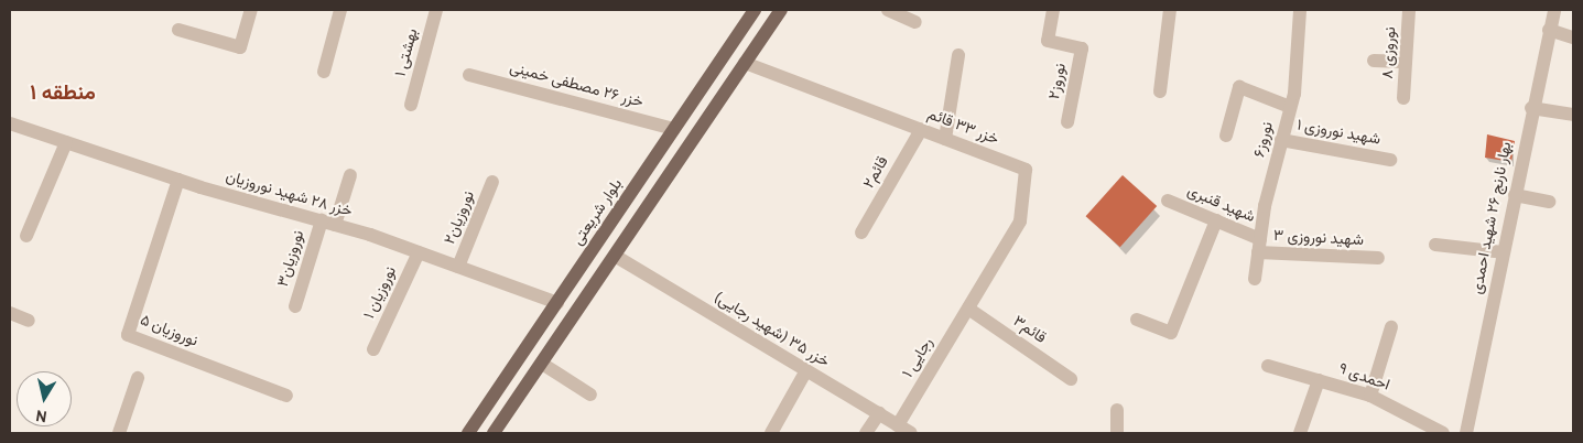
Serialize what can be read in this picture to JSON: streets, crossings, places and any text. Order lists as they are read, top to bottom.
{
  "streets": {
    "main road": ["بلوار شریعتی"],
    "street": [
      "بهشتی ۱",
      "نوروزی ۸",
      "نوروز۲",
      "خزر ۲۶ مصطفی خمینی",
      "خزر ۳۳ قائم",
      "شهید نوروزی ۱",
      "نوروز۶",
      "قائم۲",
      "خزر ۲۸ شهید نوروزیان",
      "شهید قنبری",
      "نوروزیان۲",
      "بهار نارنج ۲۶ شهید احمدی",
      "شهید نوروزی ۳",
      "نوروزیان۳",
      "نوروزیان ۱",
      "خزر ۳۵ (شهید رجایی)",
      "قائم۳",
      "نوروزیان ۵",
      "رجایی ۱",
      "احمدی ۹"
    ]
  },
  "crossings": [
    ["خزر ۲۶ مصطفی خمینی", "بلوار شریعتی"],
    ["خزر ۳۳ قائم", "قائم۲"],
    ["خزر ۳۳ قائم", "قائم۳"],
    ["خزر ۳۳ قائم", "رجایی ۱"],
    ["شهید نوروزی ۱", "نوروز۶"],
    ["نوروز۶", "شهید قنبری"],
    ["نوروز۶", "شهید نوروزی ۳"],
    ["خزر ۲۸ شهید نوروزیان", "بلوار شریعتی"],
    ["خزر ۲۸ شهید نوروزیان", "نوروزیان۲"],
    ["خزر ۲۸ شهید نوروزیان", "نوروزیان۳"],
    ["خزر ۲۸ شهید نوروزیان", "نوروزیان ۱"],
    ["خزر ۲۸ شهید نوروزیان", "نوروزیان ۵"],
    ["شهید قنبری", "شهید نوروزی ۳"],
    ["خزر ۳۵ (شهید رجایی)", "رجایی ۱"],
    ["قائم۳", "رجایی ۱"]
  ],
  "districts": ["منطقه ۱"],
  "north": "bottom"
}
